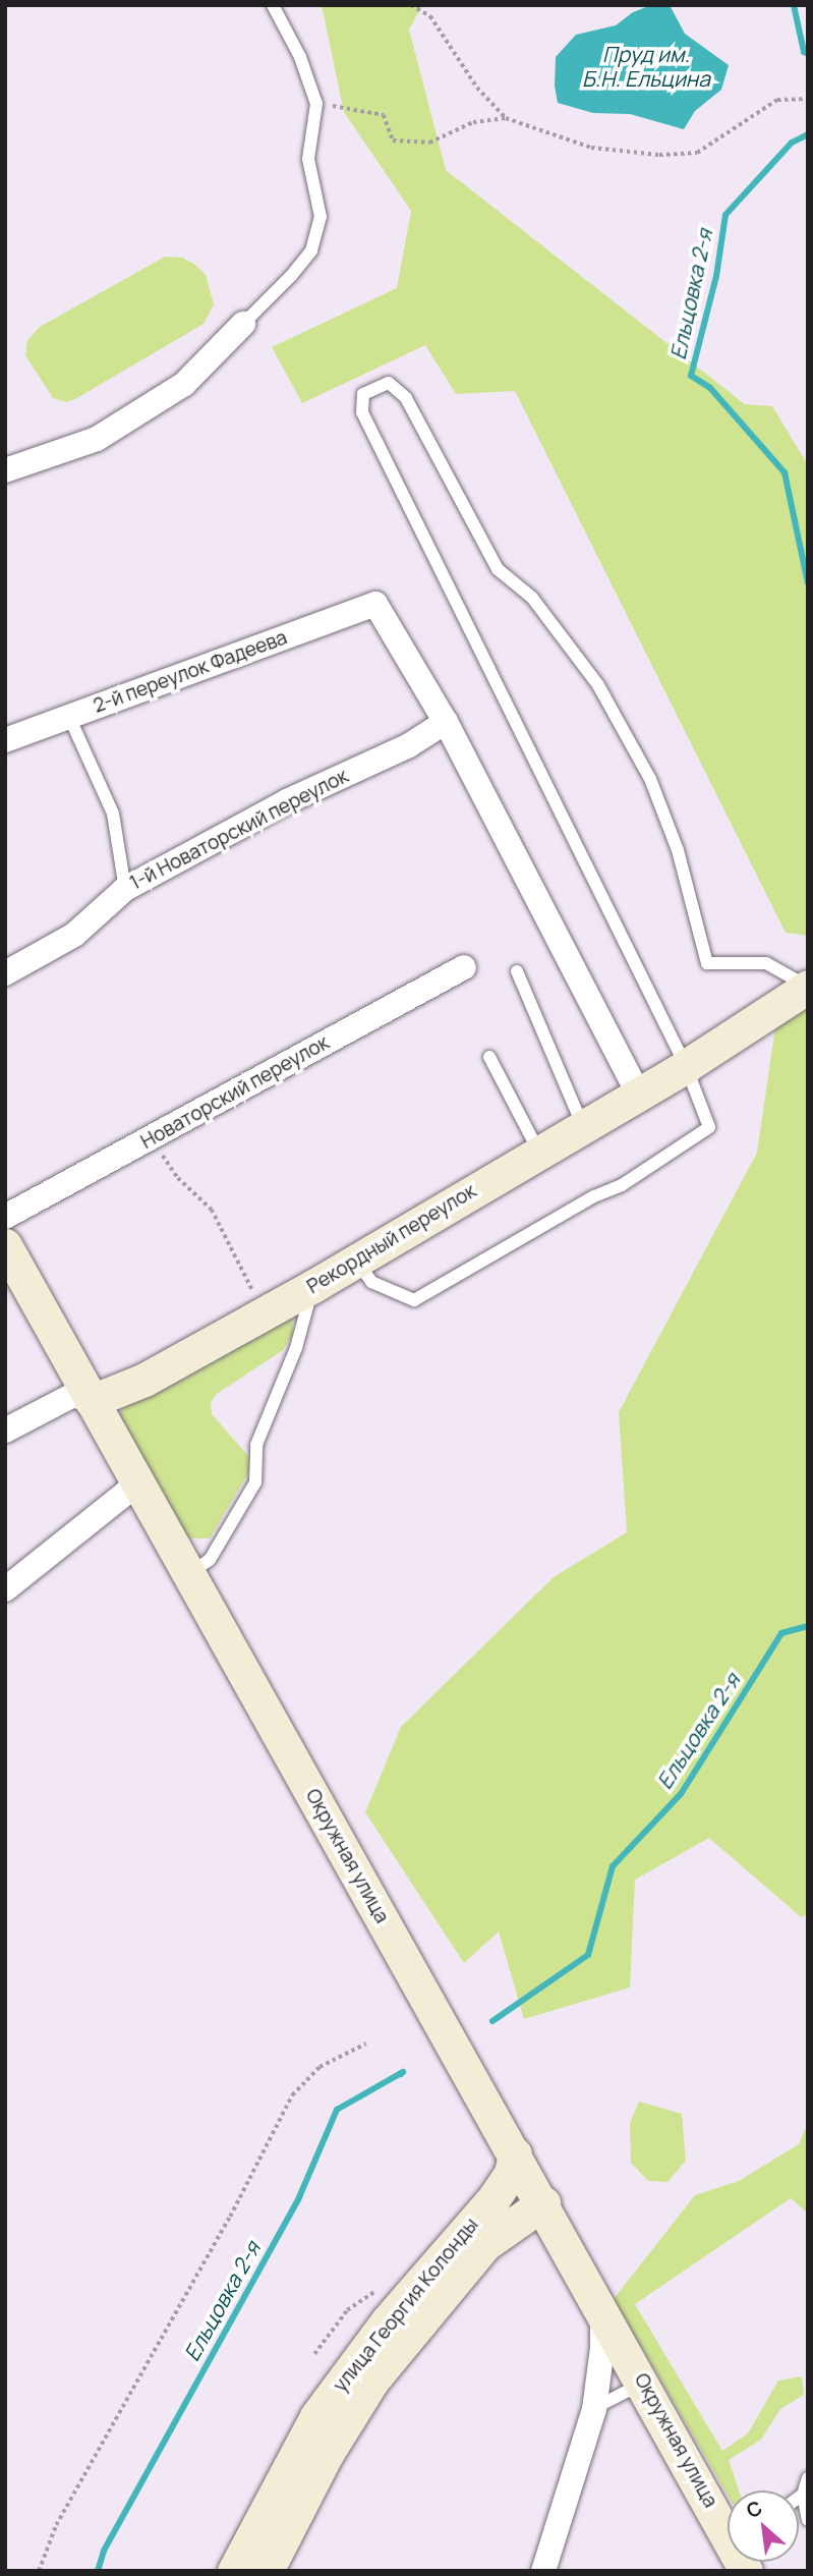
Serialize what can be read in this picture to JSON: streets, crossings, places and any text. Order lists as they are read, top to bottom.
{
  "streets": {
    "main road": ["Рекордный переулок", "Окружная улица", "улица Георгия Колонды"],
    "street": ["2-й переулок Фадеева", "1-й Новаторский переулок", "Новаторский переулок"]
  },
  "crossings": [
    ["2-й переулок Фадеева", "1-й Новаторский переулок"],
    ["Рекордный переулок", "Окружная улица"],
    ["Окружная улица", "улица Георгия Колонды"]
  ],
  "water": ["Пруд им. Б.Н. Ельцина", "Ельцовка 2-я"],
  "north": "top left"
}
